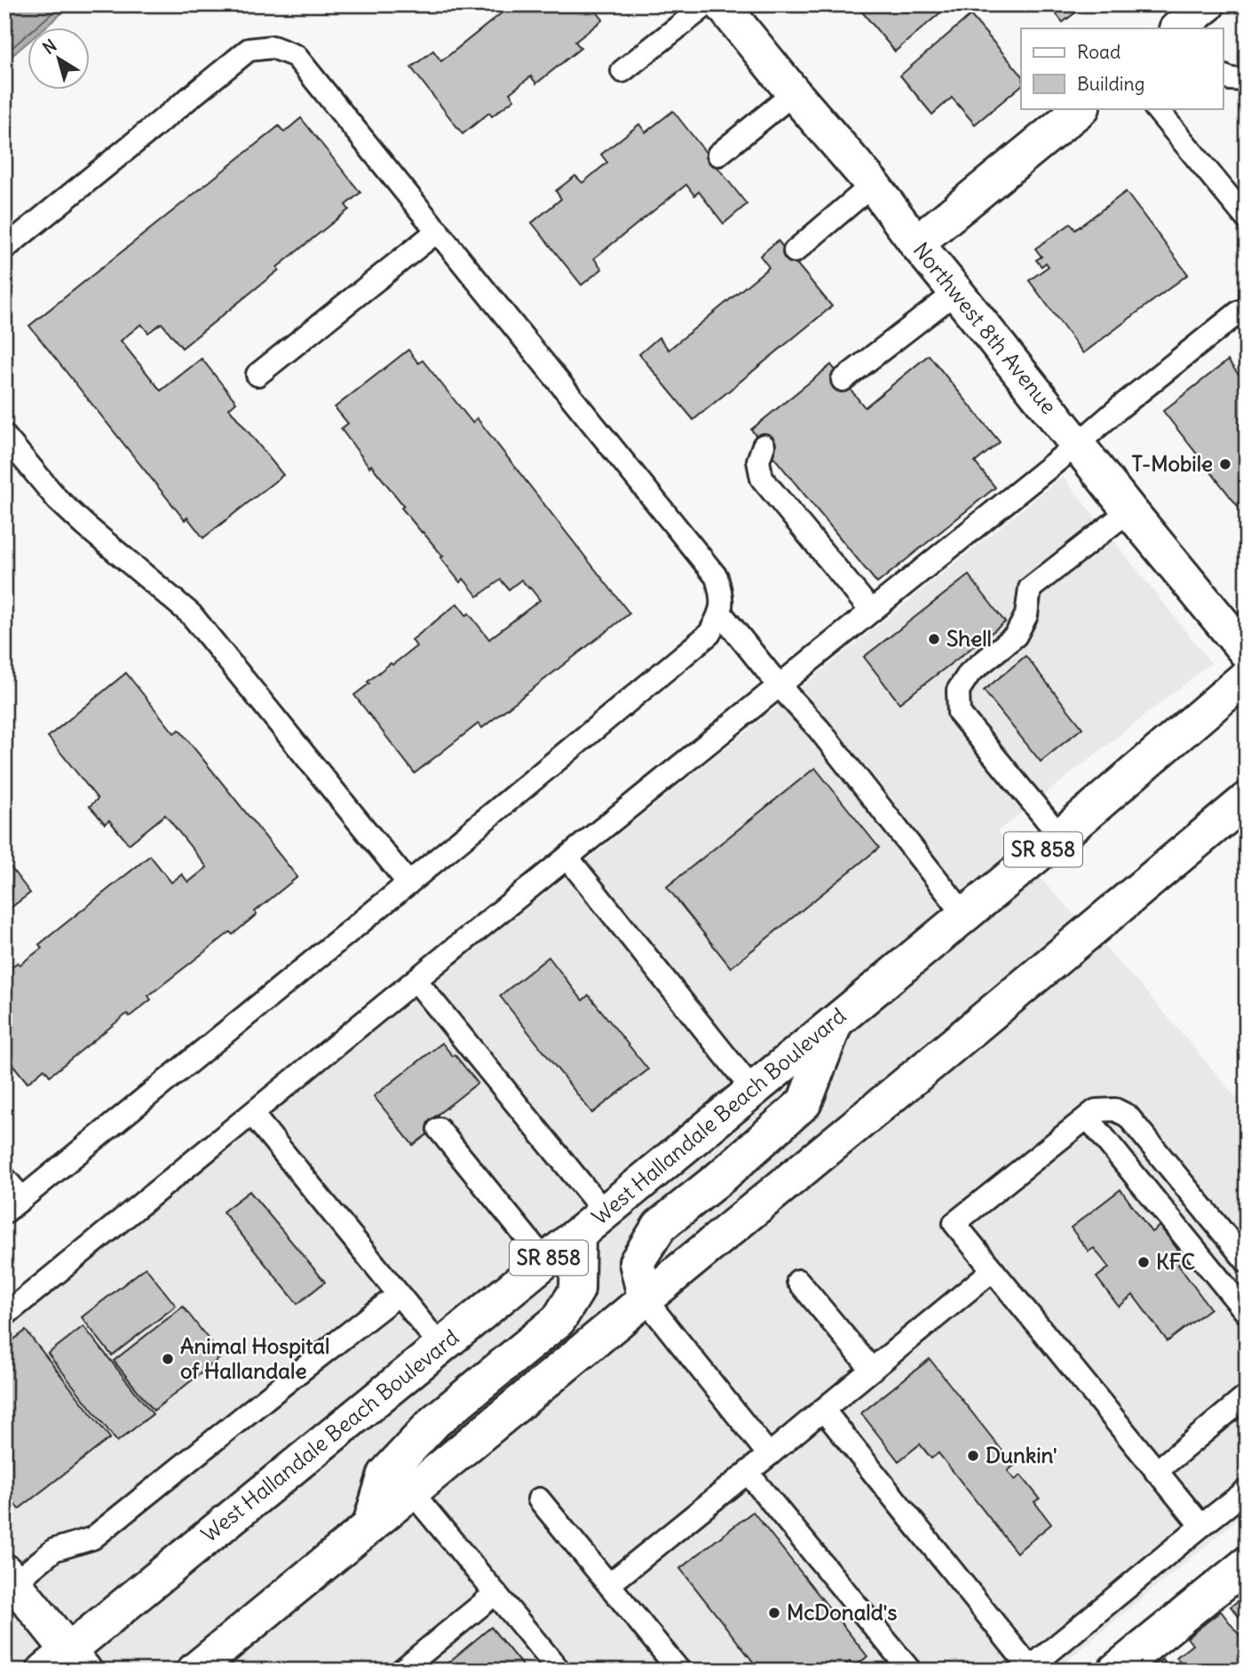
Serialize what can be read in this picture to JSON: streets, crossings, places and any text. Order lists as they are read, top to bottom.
{
  "streets": {
    "main road": ["Northwest 8th Avenue", "SR 858", "West Hallandale Beach Boulevard"]
  },
  "places": [
    "T-Mobile",
    "Shell",
    "KFC",
    "Animal Hospital of Hallandale",
    "Dunkin'",
    "McDonald's"
  ],
  "legend": ["Road", "Building"],
  "north": "top left"
}
